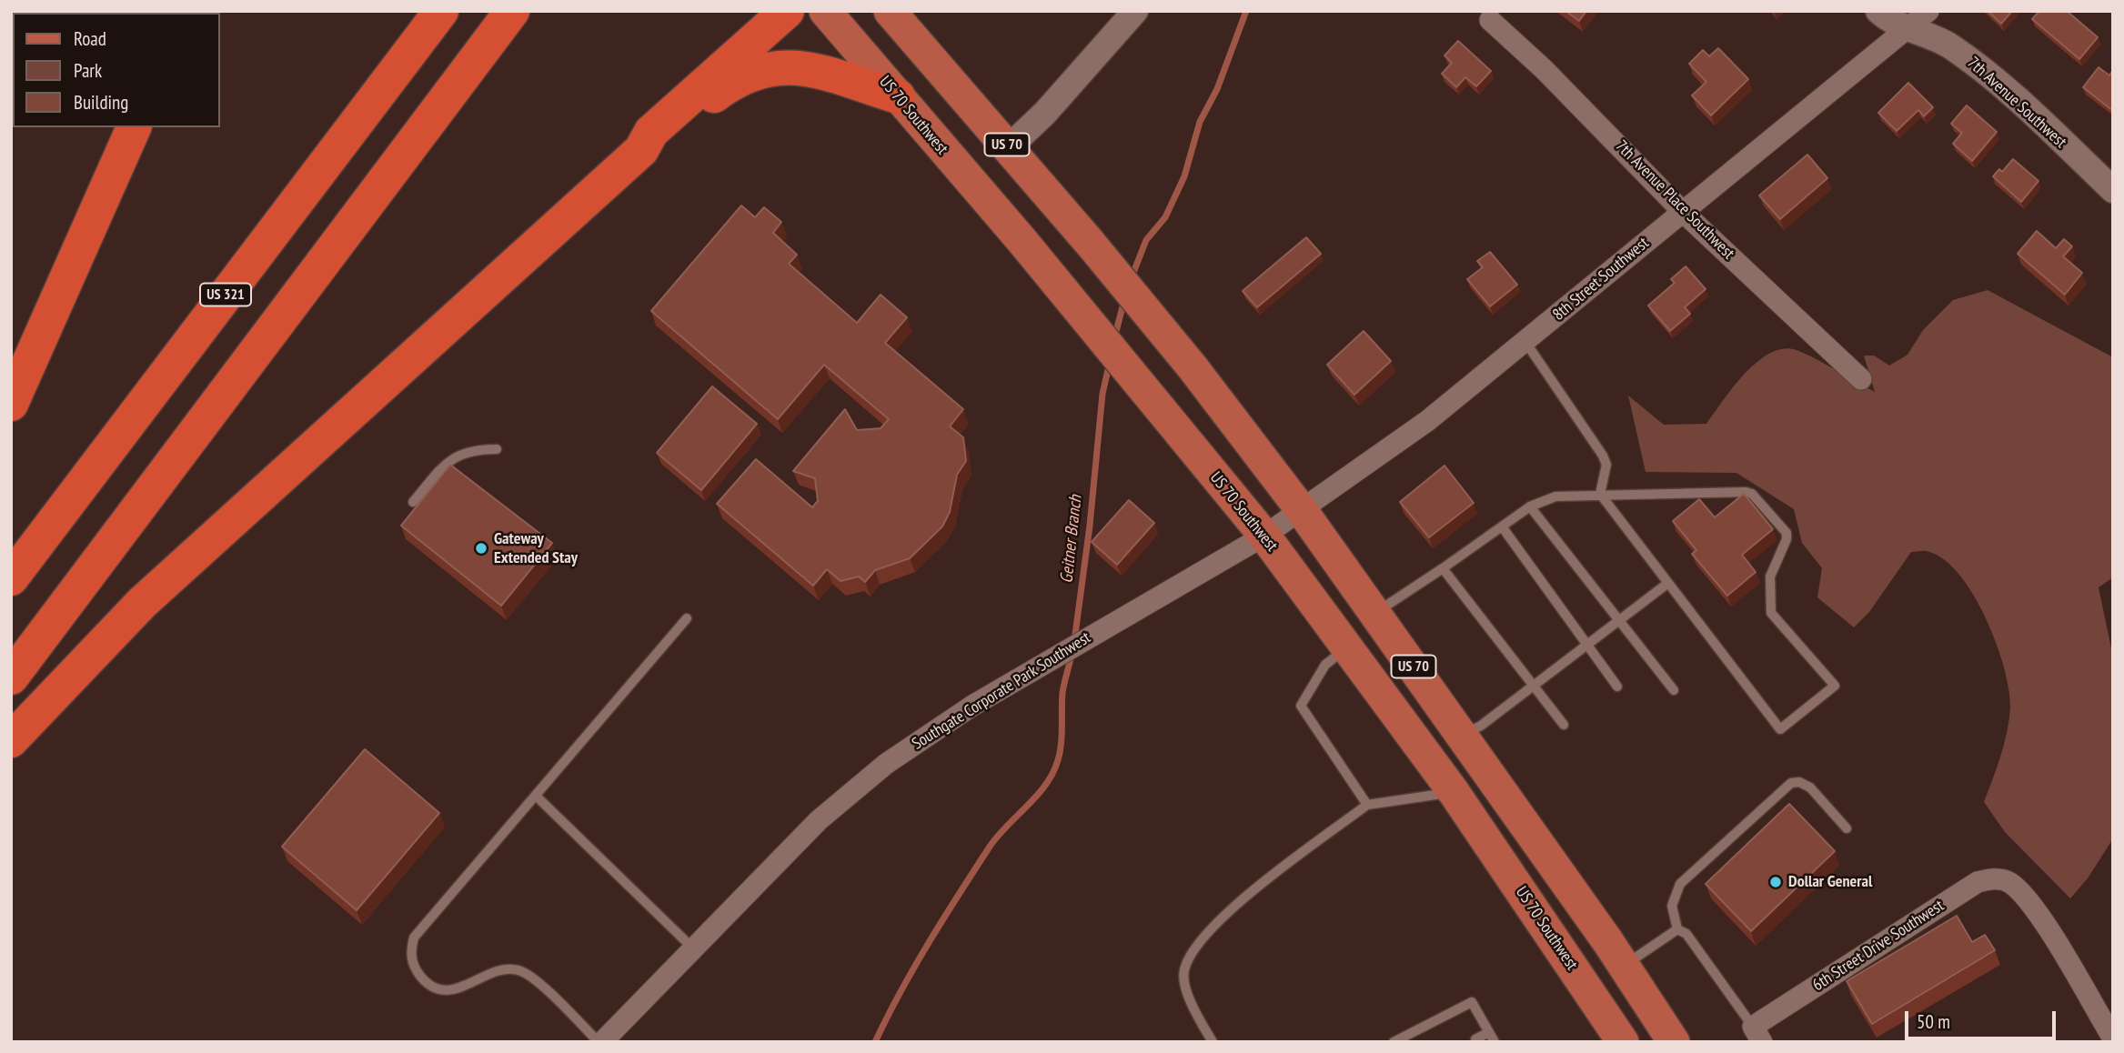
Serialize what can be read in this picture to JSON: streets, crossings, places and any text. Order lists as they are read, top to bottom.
{
  "streets": {
    "highway": ["US 321"],
    "main road": ["US 70 Southwest", "US 70"],
    "street": [
      "7th Avenue Southwest",
      "7th Avenue Place Southwest",
      "8th Street Southwest",
      "Southgate Corporate Park Southwest",
      "6th Street Drive Southwest"
    ]
  },
  "crossings": [
    ["7th Avenue Southwest", "8th Street Southwest"],
    ["US 70 Southwest", "8th Street Southwest"],
    ["US 70 Southwest", "Southgate Corporate Park Southwest"],
    ["US 70", "8th Street Southwest"],
    ["7th Avenue Place Southwest", "8th Street Southwest"],
    ["8th Street Southwest", "Southgate Corporate Park Southwest"]
  ],
  "water": ["Geitner Branch"],
  "places": ["Gateway Extended Stay", "Dollar General"],
  "legend": ["Road", "Park", "Building"],
  "scale_bar": "50 m"
}
